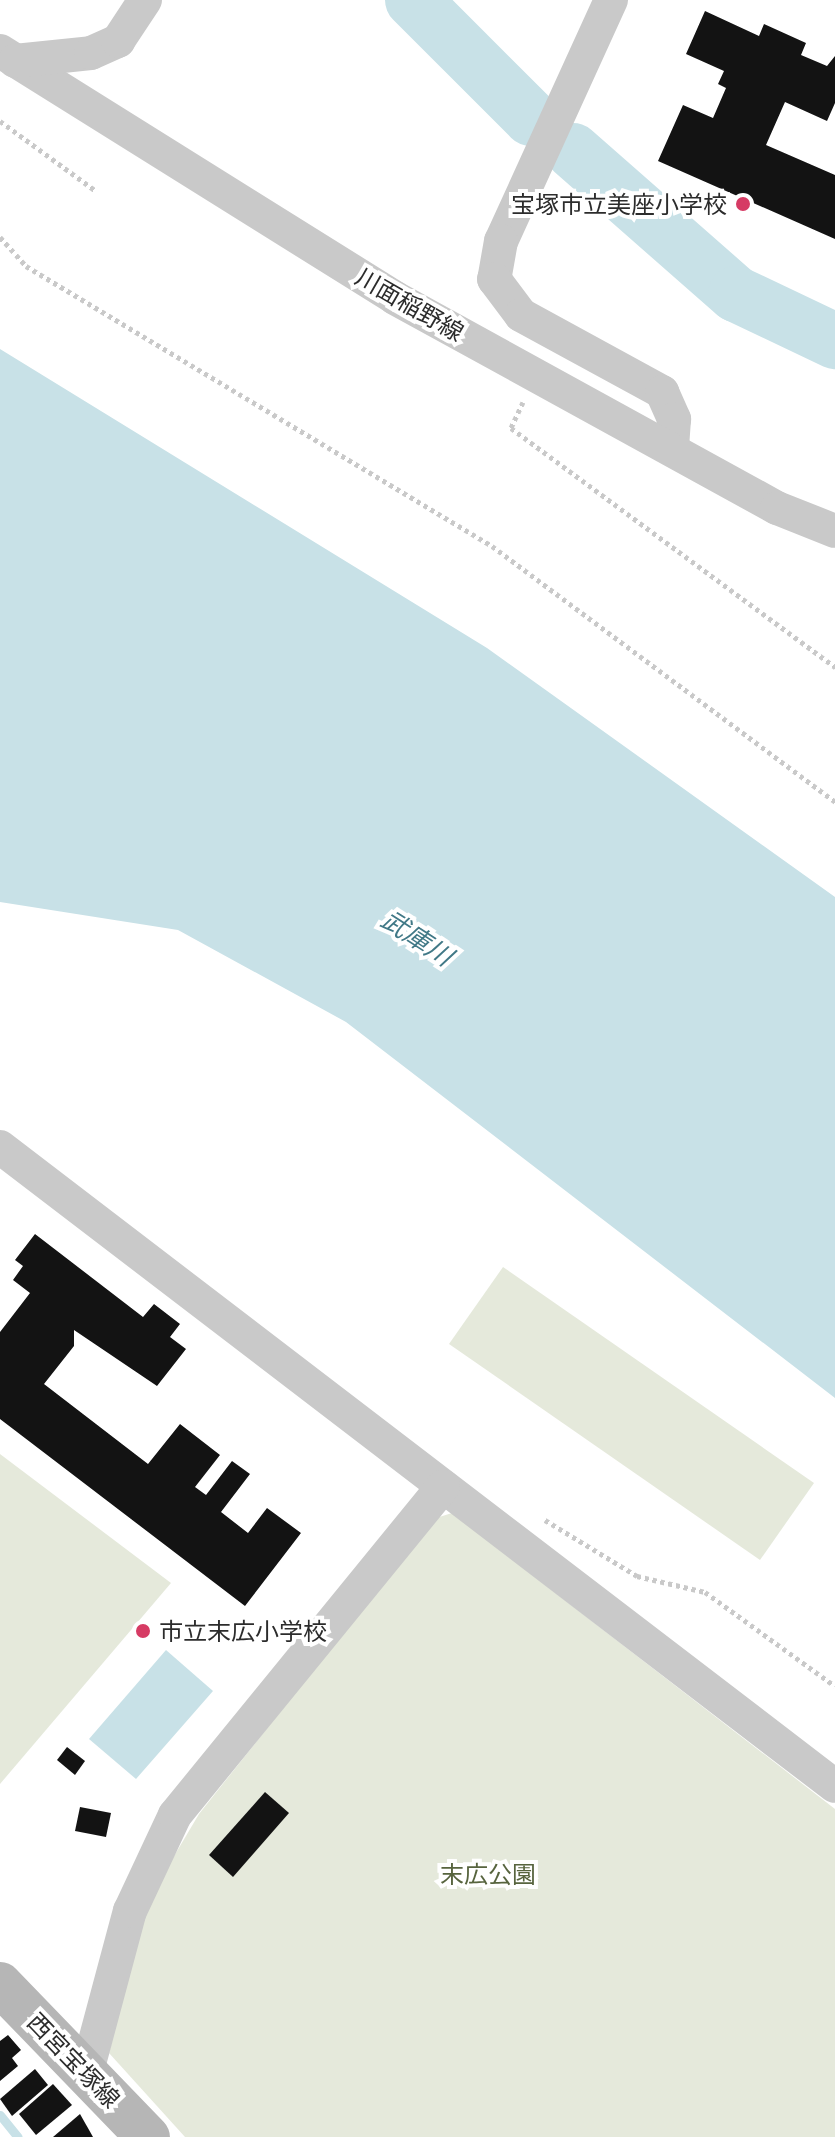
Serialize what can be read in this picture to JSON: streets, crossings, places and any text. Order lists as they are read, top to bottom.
{
  "streets": {
    "main road": ["西宮宝塚線"],
    "street": ["川面稲野線"]
  },
  "water": ["武庫川"],
  "parks": ["末広公園"],
  "places": ["宝塚市立美座小学校", "市立末広小学校"]
}
